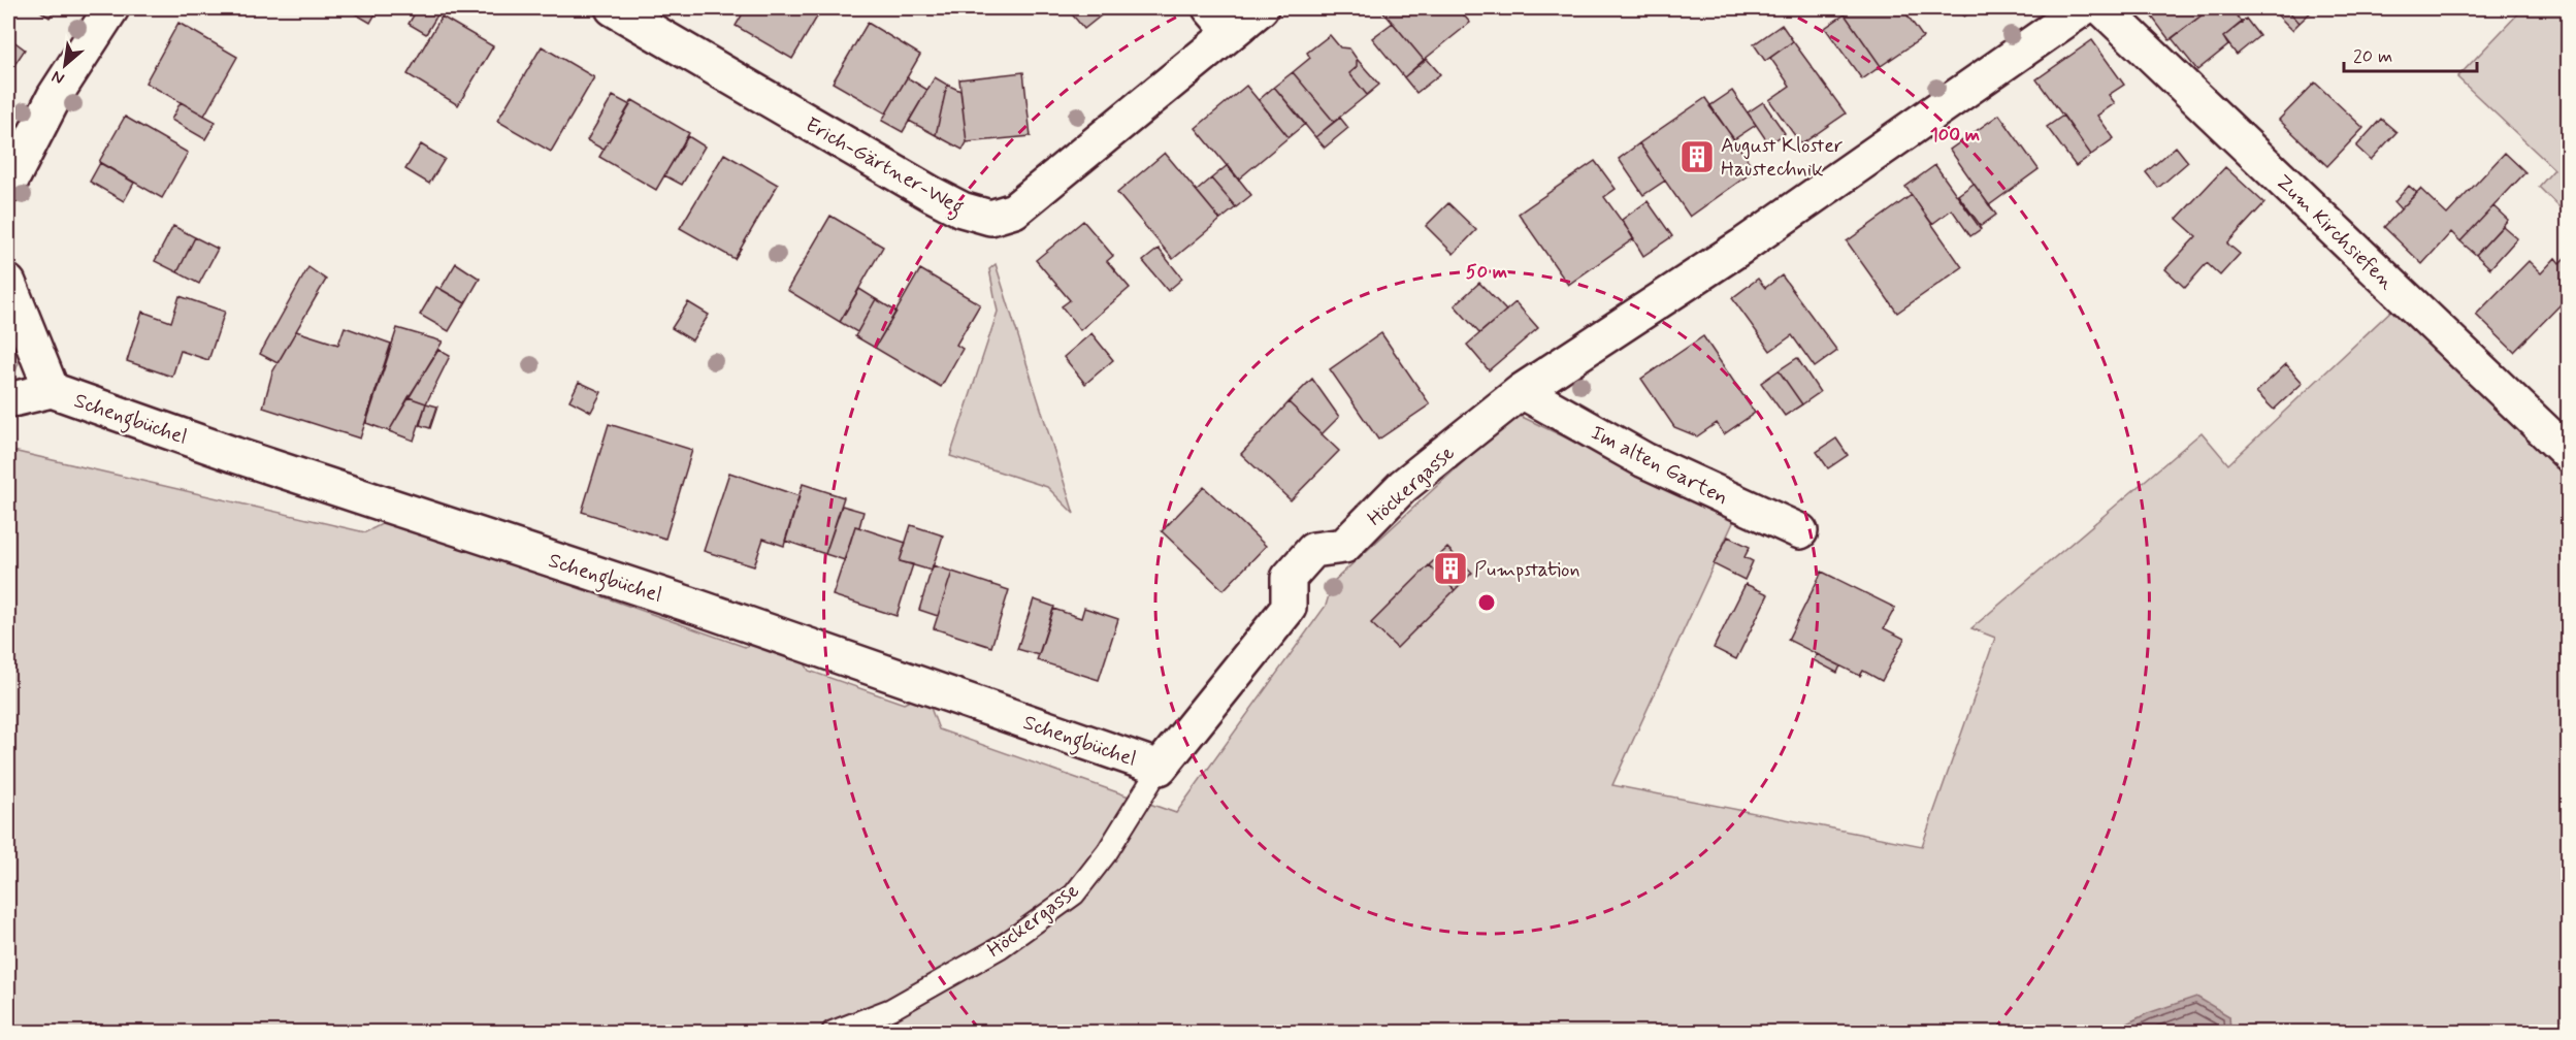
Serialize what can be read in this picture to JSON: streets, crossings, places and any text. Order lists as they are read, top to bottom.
{
  "streets": {
    "street": [
      "Erich-Gärtner-Weg",
      "Zum Kirchsiefen",
      "Schengbüchel",
      "Im alten Garten",
      "Höckergasse"
    ]
  },
  "crossings": [
    ["Schengbüchel", "Höckergasse"],
    ["Im alten Garten", "Höckergasse"]
  ],
  "places": {
    "building": ["August Kloster Haustechnik", "Pumpstation"]
  },
  "scale_bar": "20 m",
  "north": "bottom left",
  "rings": ["100 m", "50 m"]
}
